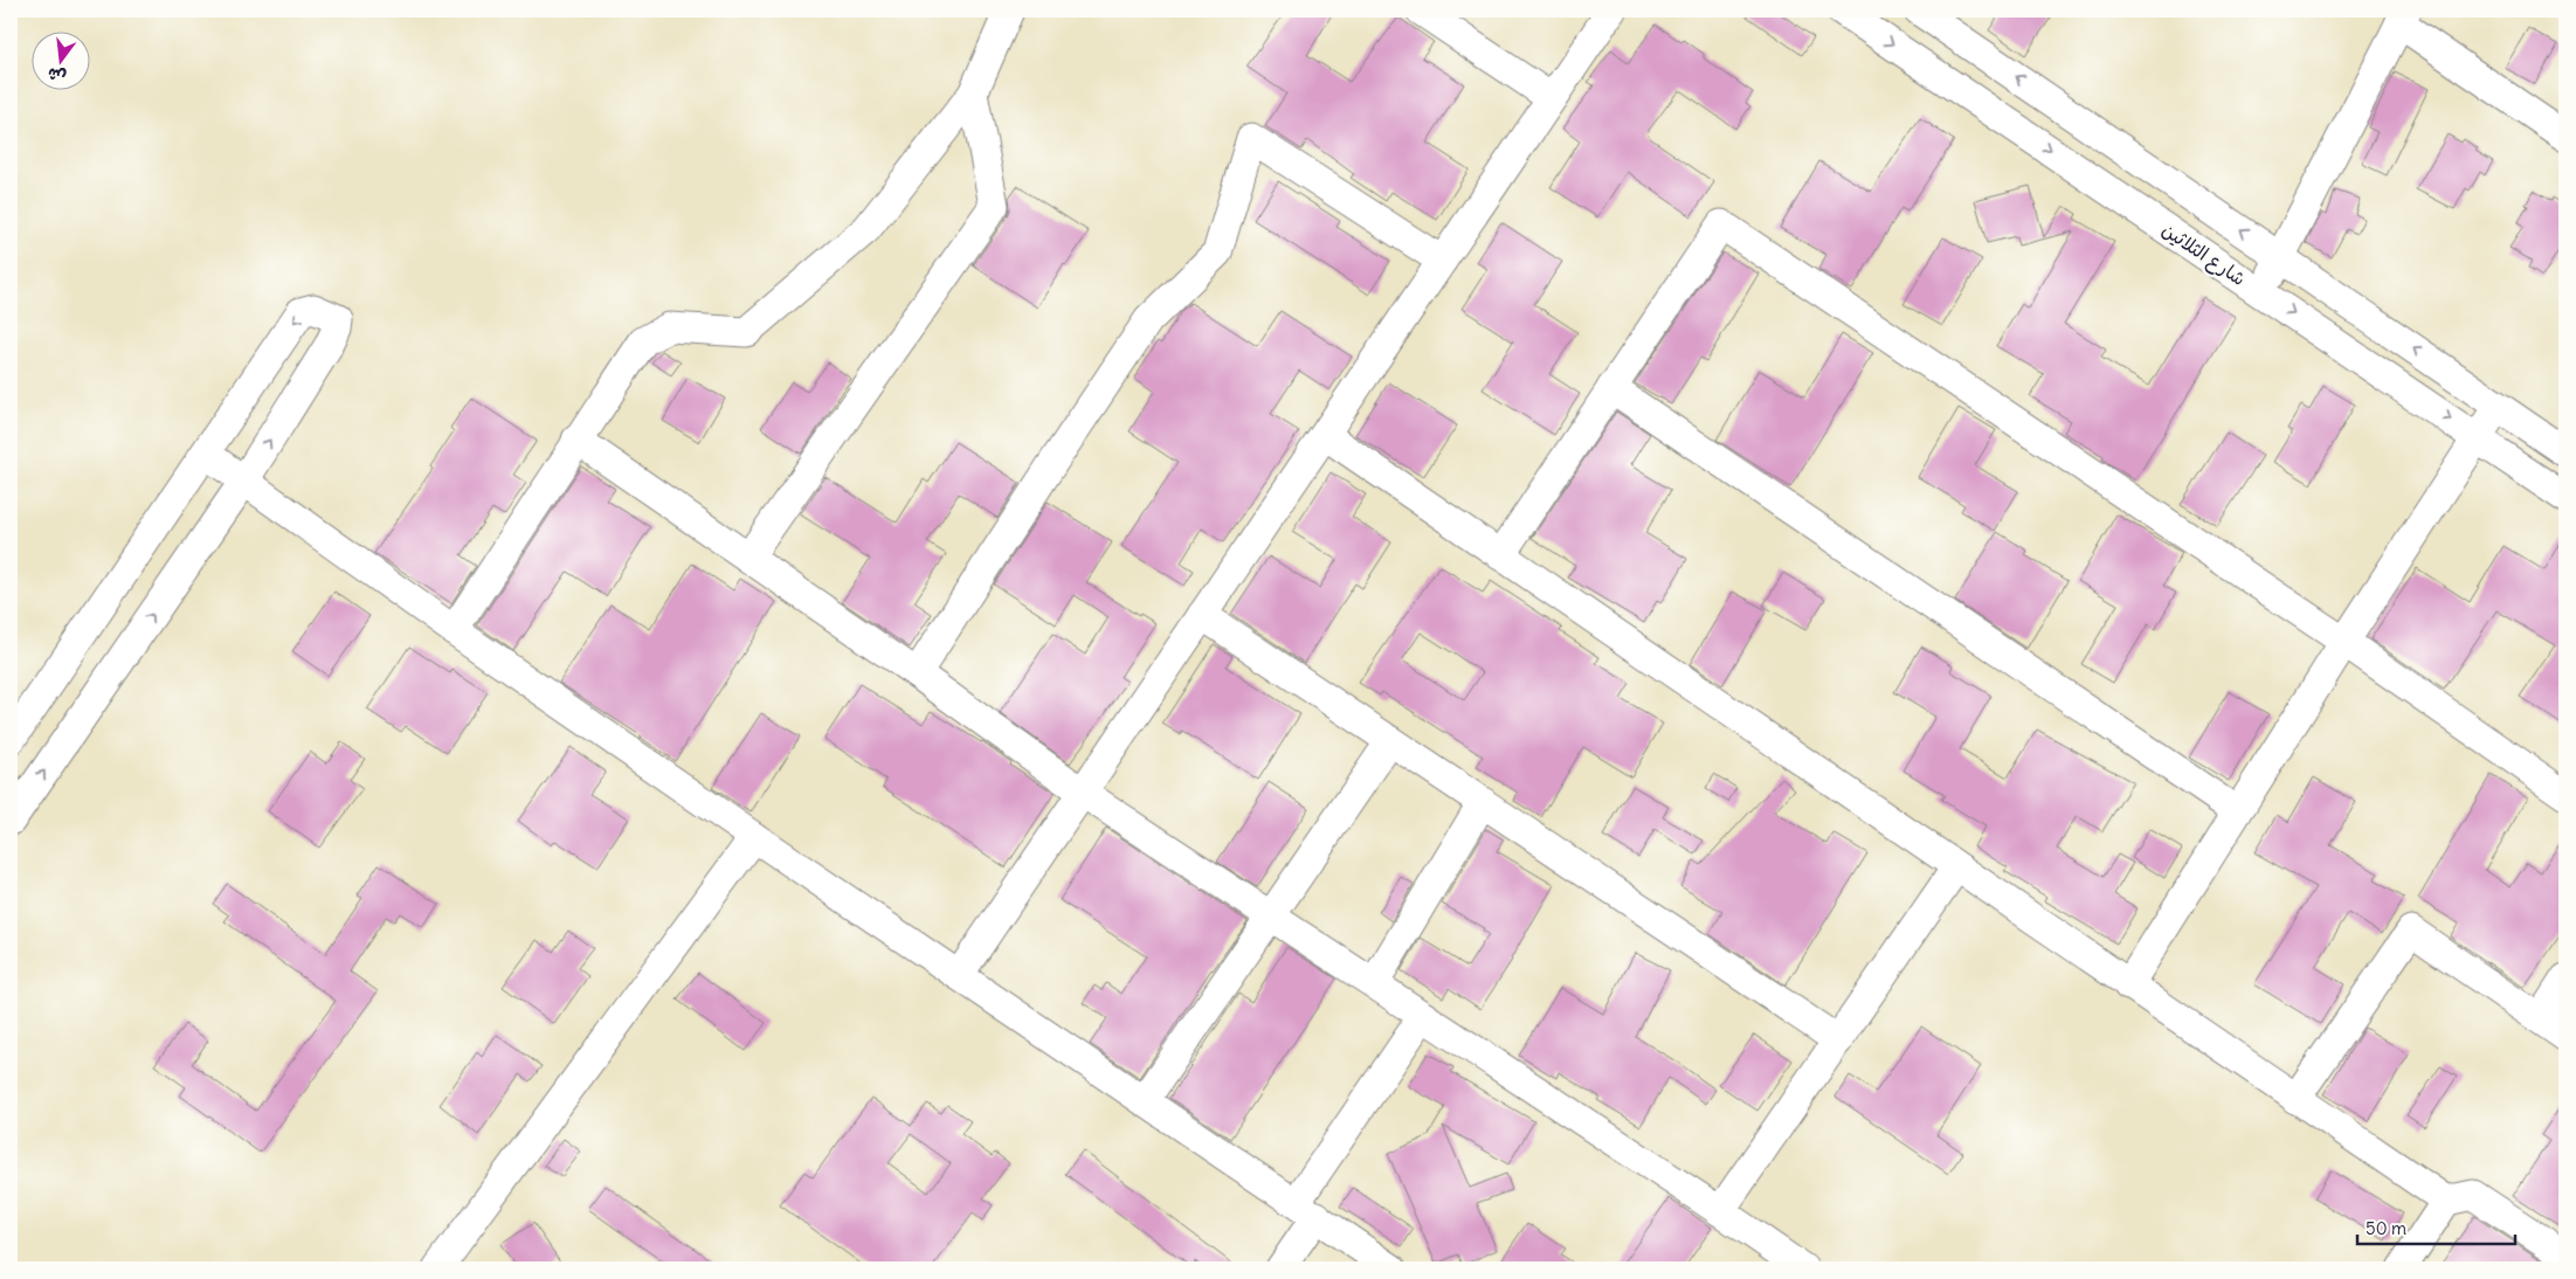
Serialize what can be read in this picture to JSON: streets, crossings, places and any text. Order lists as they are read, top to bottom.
{
  "streets": {
    "street": ["شارع الثلاثين"]
  },
  "scale_bar": "50 m",
  "north": "bottom"
}
